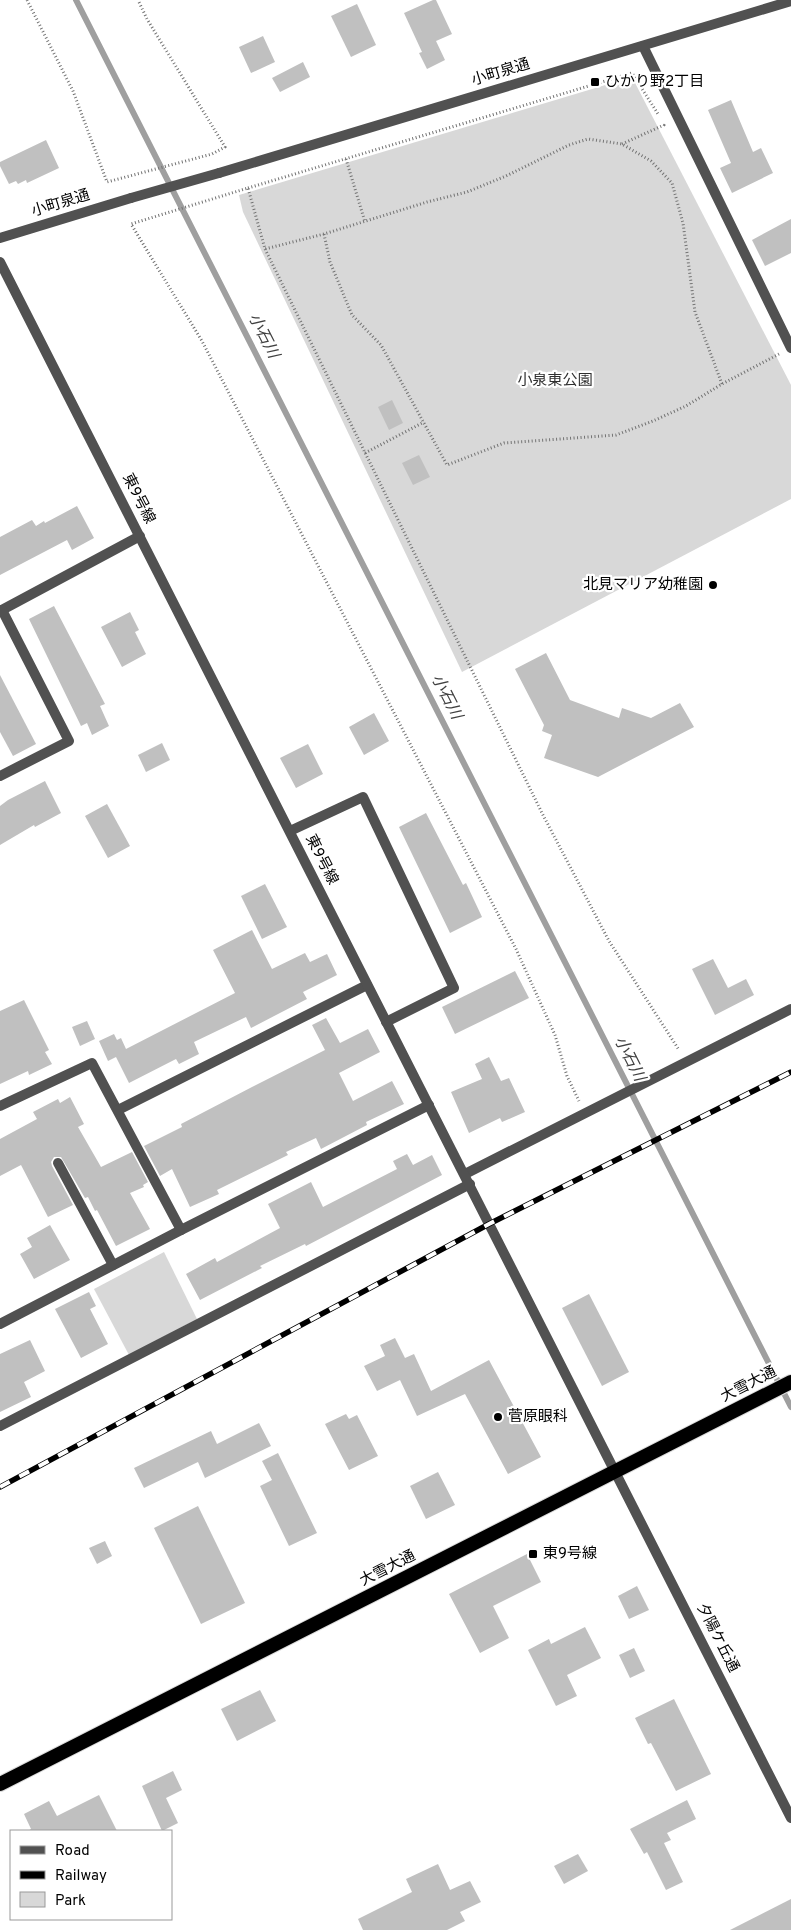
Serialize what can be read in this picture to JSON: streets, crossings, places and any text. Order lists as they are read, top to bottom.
{
  "streets": {
    "highway": ["大雪大通"],
    "street": ["小町泉通", "東9号線", "夕陽ケ丘通"]
  },
  "crossings": [
    ["東9号線", "大雪大通"],
    ["東9号線", "夕陽ケ丘通"],
    ["大雪大通", "夕陽ケ丘通"]
  ],
  "water": ["小石川"],
  "parks": ["小泉東公園"],
  "places": {
    "transit": ["ひかり野2丁目", "東9号線"],
    "other": ["北見マリア幼稚園", "菅原眼科"]
  },
  "legend": ["Road", "Railway", "Park"]
}
